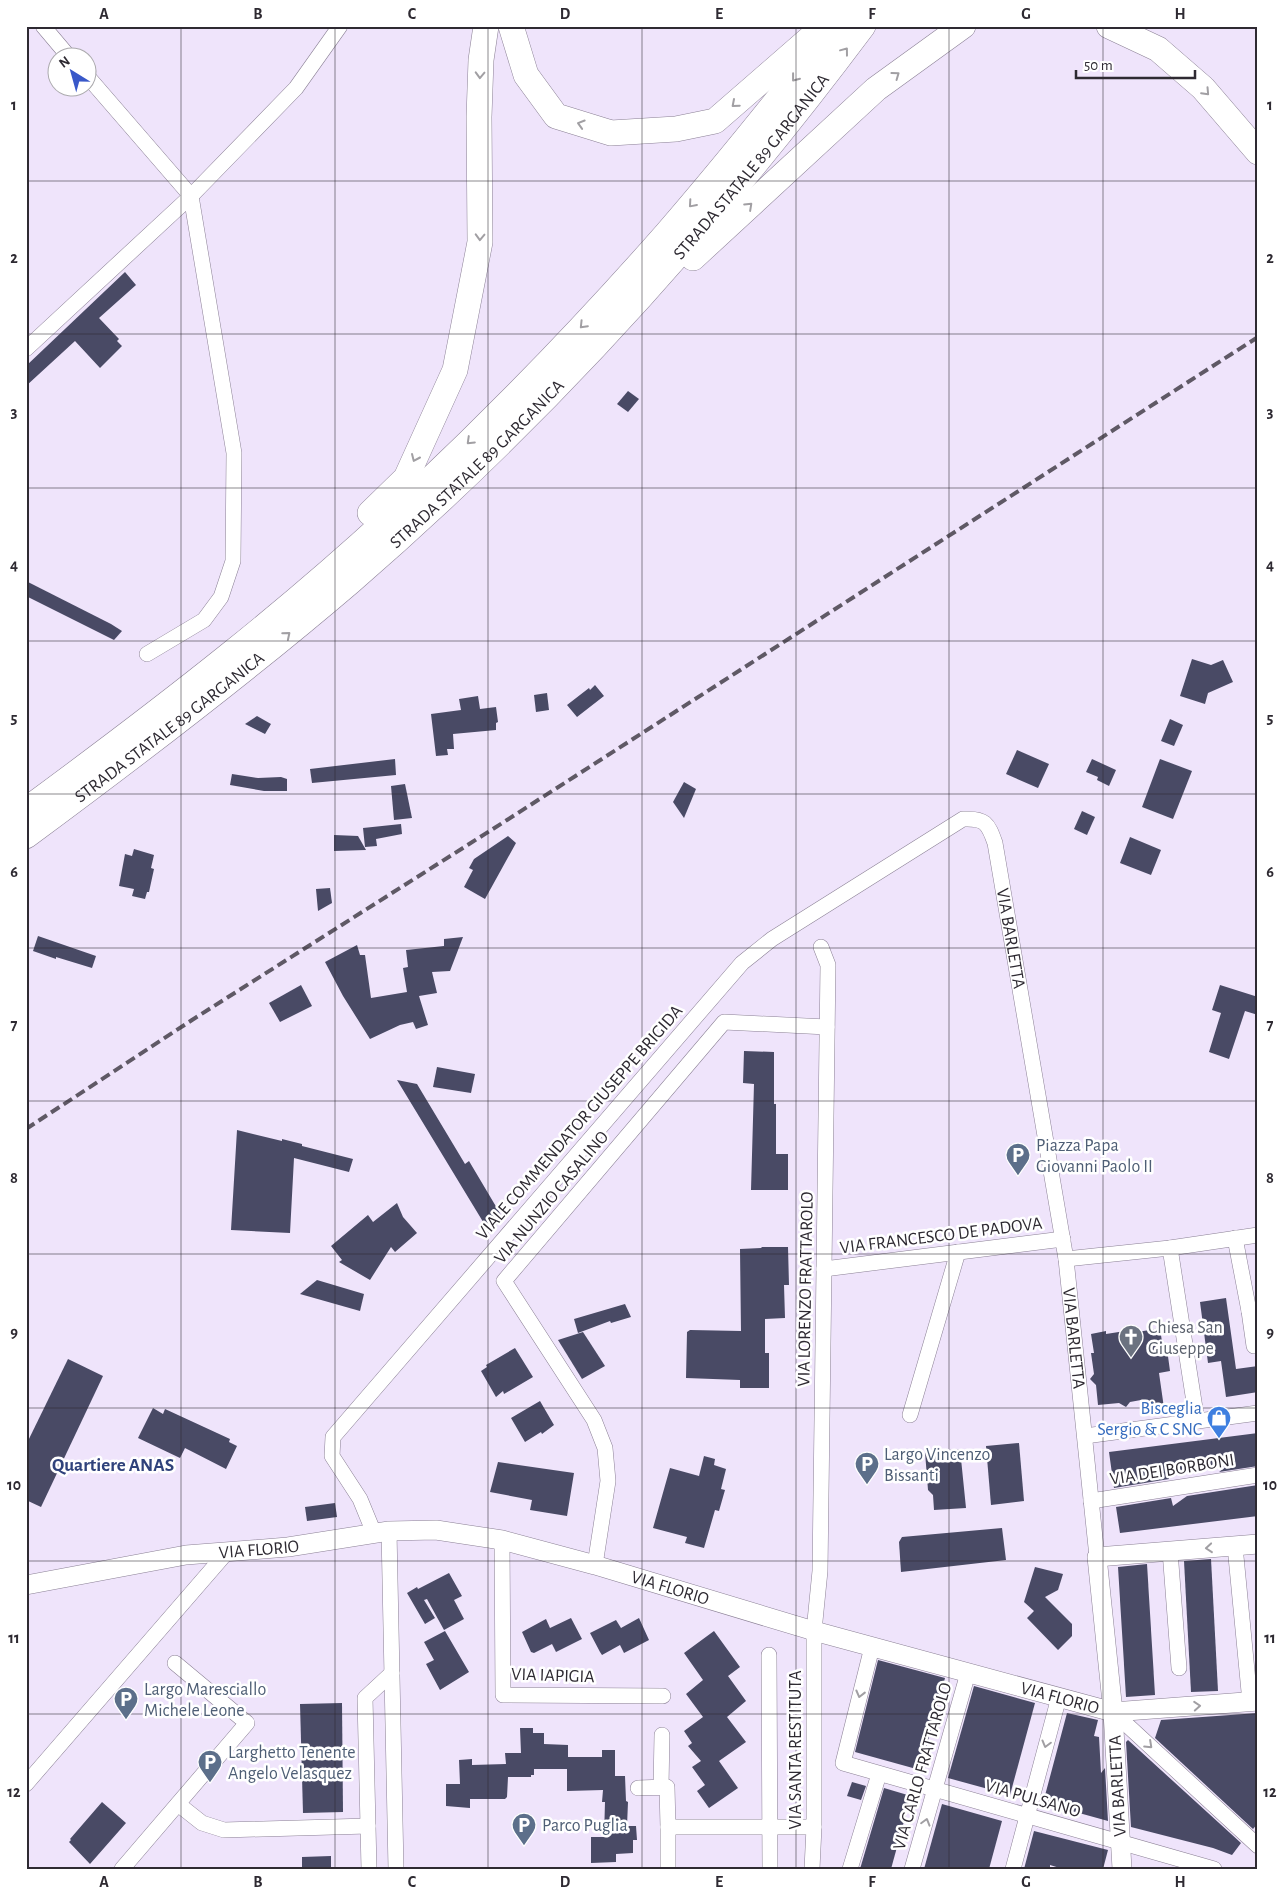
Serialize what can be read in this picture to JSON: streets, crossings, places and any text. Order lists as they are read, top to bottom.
{
  "streets": {
    "highway": ["STRADA STATALE 89 GARGANICA"],
    "street": [
      "VIA BARLETTA",
      "VIALE COMMENDATOR GIUSEPPE BRIGIDA",
      "VIA NUNZIO CASALINO",
      "VIA FRANCESCO DE PADOVA",
      "VIA LORENZO FRATTAROLO",
      "VIA DEI BORBONI",
      "VIA FLORIO",
      "VIA IAPIGIA",
      "VIA SANTA RESTITUTA",
      "VIA CARLO FRATTAROLO",
      "VIA PULSANO"
    ]
  },
  "crossings": [
    ["VIA BARLETTA", "VIALE COMMENDATOR GIUSEPPE BRIGIDA"],
    ["VIA BARLETTA", "VIA FRANCESCO DE PADOVA"],
    ["VIA BARLETTA", "VIA DEI BORBONI"],
    ["VIA BARLETTA", "VIA FLORIO"],
    ["VIA BARLETTA", "VIA PULSANO"],
    ["VIALE COMMENDATOR GIUSEPPE BRIGIDA", "VIA FLORIO"],
    ["VIA NUNZIO CASALINO", "VIA LORENZO FRATTAROLO"],
    ["VIA NUNZIO CASALINO", "VIA FLORIO"],
    ["VIA FRANCESCO DE PADOVA", "VIA LORENZO FRATTAROLO"],
    ["VIA LORENZO FRATTAROLO", "VIA FLORIO"],
    ["VIA LORENZO FRATTAROLO", "VIA SANTA RESTITUTA"],
    ["VIA FLORIO", "VIA IAPIGIA"],
    ["VIA FLORIO", "VIA SANTA RESTITUTA"],
    ["VIA FLORIO", "VIA CARLO FRATTAROLO"],
    ["VIA FLORIO", "VIA PULSANO"],
    ["VIA CARLO FRATTAROLO", "VIA PULSANO"]
  ],
  "districts": ["Quartiere ANAS"],
  "places": {
    "parking": [
      "Piazza Papa Giovanni Paolo II",
      "Largo Vincenzo Bissanti",
      "Largo Maresciallo Michele Leone",
      "Larghetto Tenente Angelo Velasquez",
      "Parco Puglia"
    ],
    "church": ["Chiesa San Giuseppe"],
    "shop": ["Bisceglia Sergio & C SNC"]
  },
  "scale_bar": "50 m",
  "north": "top left",
  "grid": {
    "columns": [
      "A",
      "B",
      "C",
      "D",
      "E",
      "F",
      "G",
      "H"
    ],
    "rows": [
      "1",
      "2",
      "3",
      "4",
      "5",
      "6",
      "7",
      "8",
      "9",
      "10",
      "11",
      "12"
    ]
  }
}
